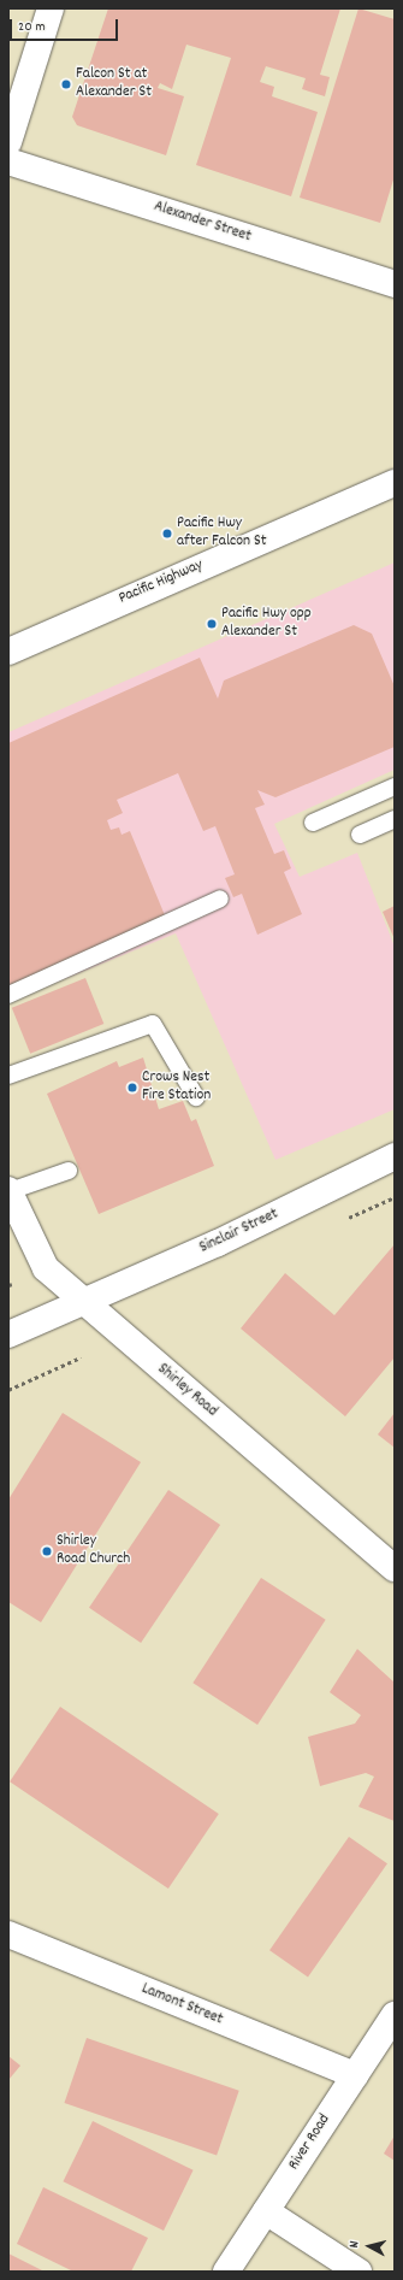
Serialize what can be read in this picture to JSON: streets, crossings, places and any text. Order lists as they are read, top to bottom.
{
  "streets": {
    "main road": [
      "Alexander Street",
      "Pacific Highway",
      "Sinclair Street",
      "Shirley Road",
      "Lamont Street",
      "River Road"
    ]
  },
  "crossings": [
    ["Sinclair Street", "Shirley Road"],
    ["Lamont Street", "River Road"]
  ],
  "places": [
    "Falcon St at Alexander St",
    "Pacific Hwy after Falcon St",
    "Pacific Hwy opp Alexander St",
    "Crows Nest Fire Station",
    "Shirley Road Church"
  ],
  "scale_bar": "20 m",
  "north": "left"
}
